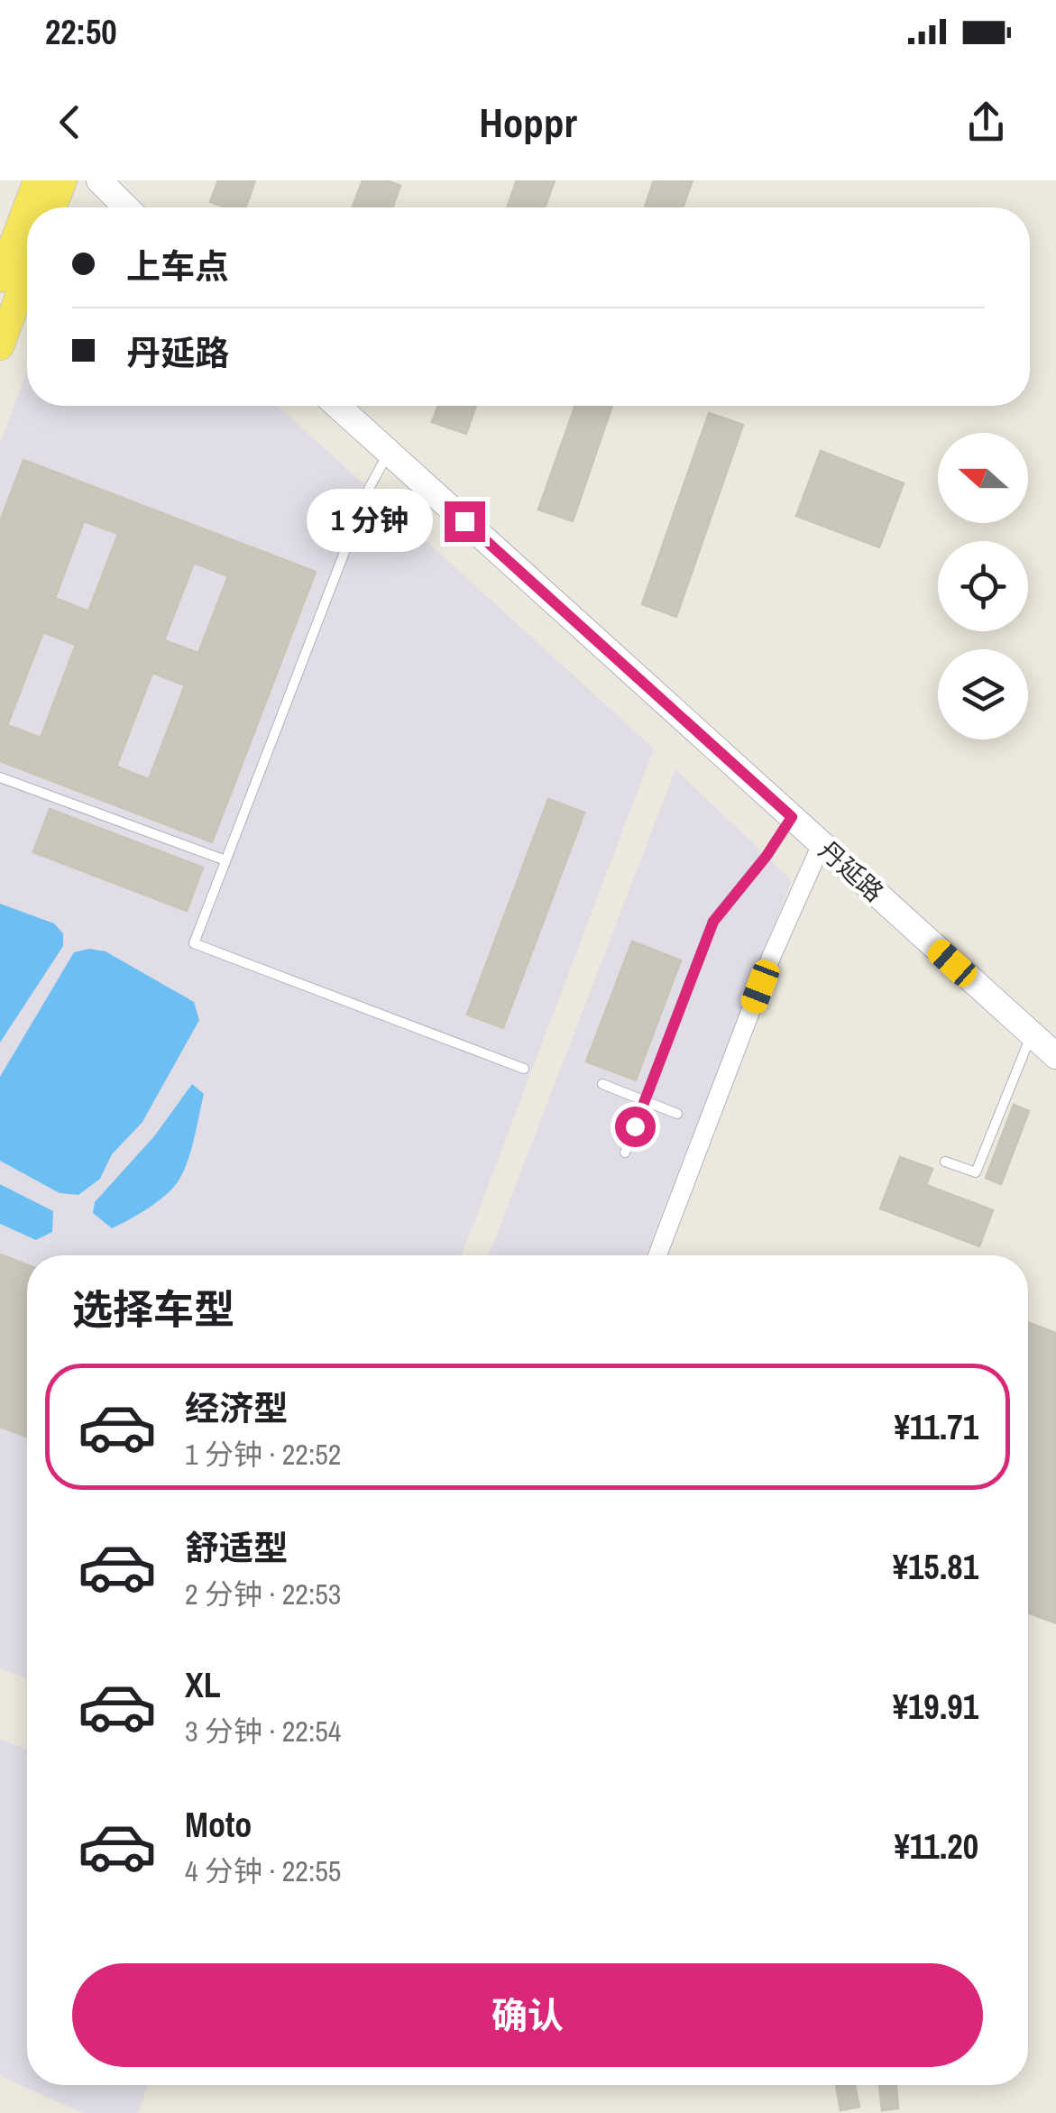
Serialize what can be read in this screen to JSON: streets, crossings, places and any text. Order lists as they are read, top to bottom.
{
  "streets": {
    "main road": ["丹延路"]
  },
  "north": "left",
  "page": {
    "status": "22:50",
    "header": "Hoppr",
    "banner": ["上车点", "丹延路"],
    "bubble": "1 分钟",
    "heading": "选择车型",
    "list": [
      {
        "name": "经济型",
        "note": "1 分钟 · 22:52",
        "value": "¥11.71"
      },
      {
        "name": "舒适型",
        "note": "2 分钟 · 22:53",
        "value": "¥15.81"
      },
      {
        "name": "XL",
        "note": "3 分钟 · 22:54",
        "value": "¥19.91"
      },
      {
        "name": "Moto",
        "note": "4 分钟 · 22:55",
        "value": "¥11.20"
      }
    ],
    "buttons": "确认"
  }
}
